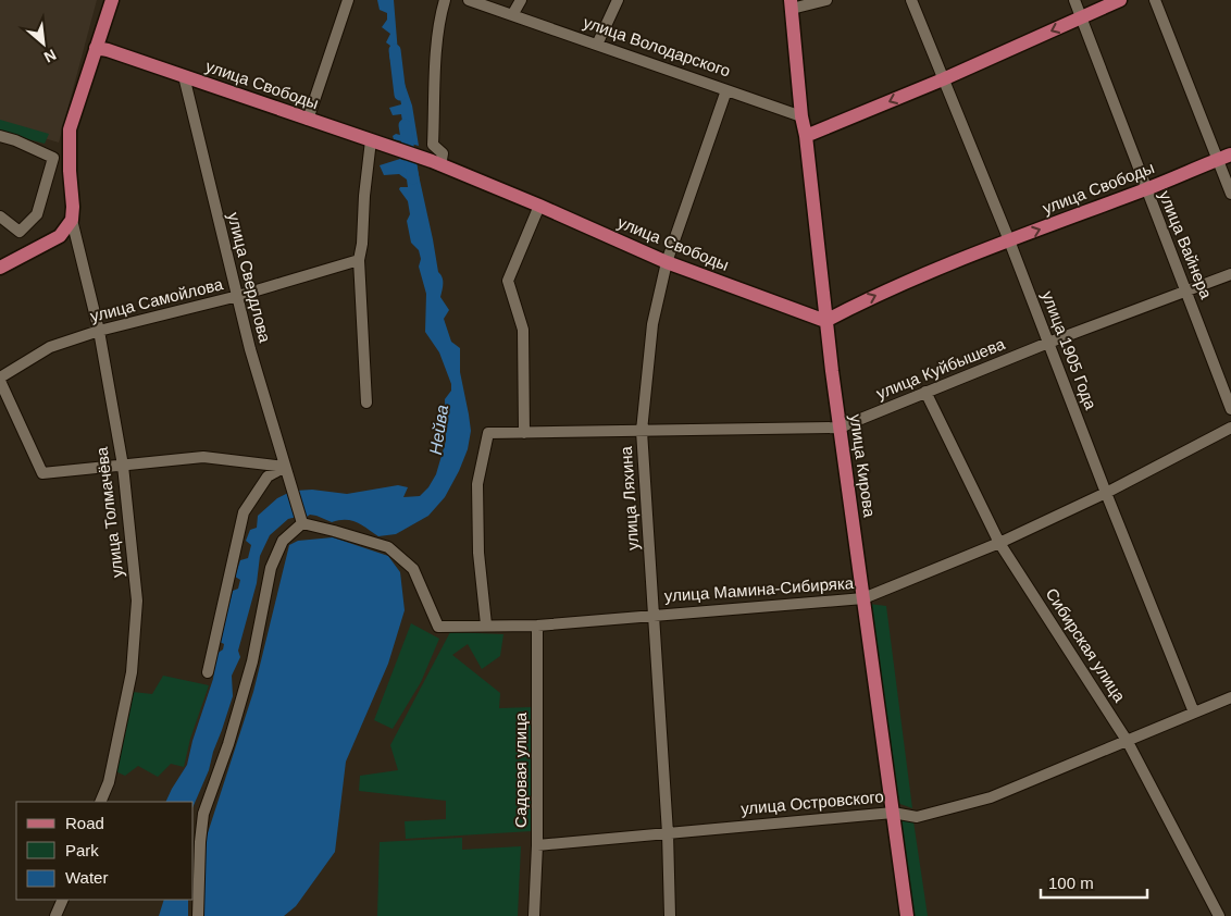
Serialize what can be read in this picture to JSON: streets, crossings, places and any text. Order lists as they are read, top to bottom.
{
  "streets": {
    "main road": ["улица Свободы", "улица Кирова"],
    "street": [
      "улица Володарского",
      "улица Вайнера",
      "улица Свердлова",
      "улица Самойлова",
      "улица 1905 Года",
      "улица Куйбышева",
      "улица Ляхина",
      "улица Толмачёва",
      "улица Мамина-Сибиряка",
      "Сибирская улица",
      "Садовая улица",
      "улица Островского"
    ]
  },
  "crossings": [
    ["улица Володарского", "улица Кирова"],
    ["улица Володарского", "улица Ляхина"],
    ["улица Свободы", "улица Вайнера"],
    ["улица Свободы", "улица Свердлова"],
    ["улица Свободы", "улица 1905 Года"],
    ["улица Свободы", "улица Кирова"],
    ["улица Свободы", "улица Ляхина"],
    ["улица Вайнера", "улица Куйбышева"],
    ["улица Свердлова", "улица Самойлова"],
    ["улица Свердлова", "улица Мамина-Сибиряка"],
    ["улица Самойлова", "улица Толмачёва"],
    ["улица 1905 Года", "улица Куйбышева"],
    ["улица 1905 Года", "улица Мамина-Сибиряка"],
    ["улица 1905 Года", "улица Островского"],
    ["улица Куйбышева", "улица Кирова"],
    ["улица Куйбышева", "улица Ляхина"],
    ["улица Куйбышева", "улица Мамина-Сибиряка"],
    ["улица Куйбышева", "Сибирская улица"],
    ["улица Кирова", "улица Мамина-Сибиряка"],
    ["улица Кирова", "улица Островского"],
    ["улица Ляхина", "улица Мамина-Сибиряка"],
    ["улица Ляхина", "улица Островского"],
    ["улица Мамина-Сибиряка", "Сибирская улица"],
    ["улица Мамина-Сибиряка", "Садовая улица"],
    ["Сибирская улица", "улица Островского"],
    ["Садовая улица", "улица Островского"]
  ],
  "water": ["Нейва"],
  "legend": ["Road", "Park", "Water"],
  "scale_bar": "100 m",
  "north": "bottom right"
}
